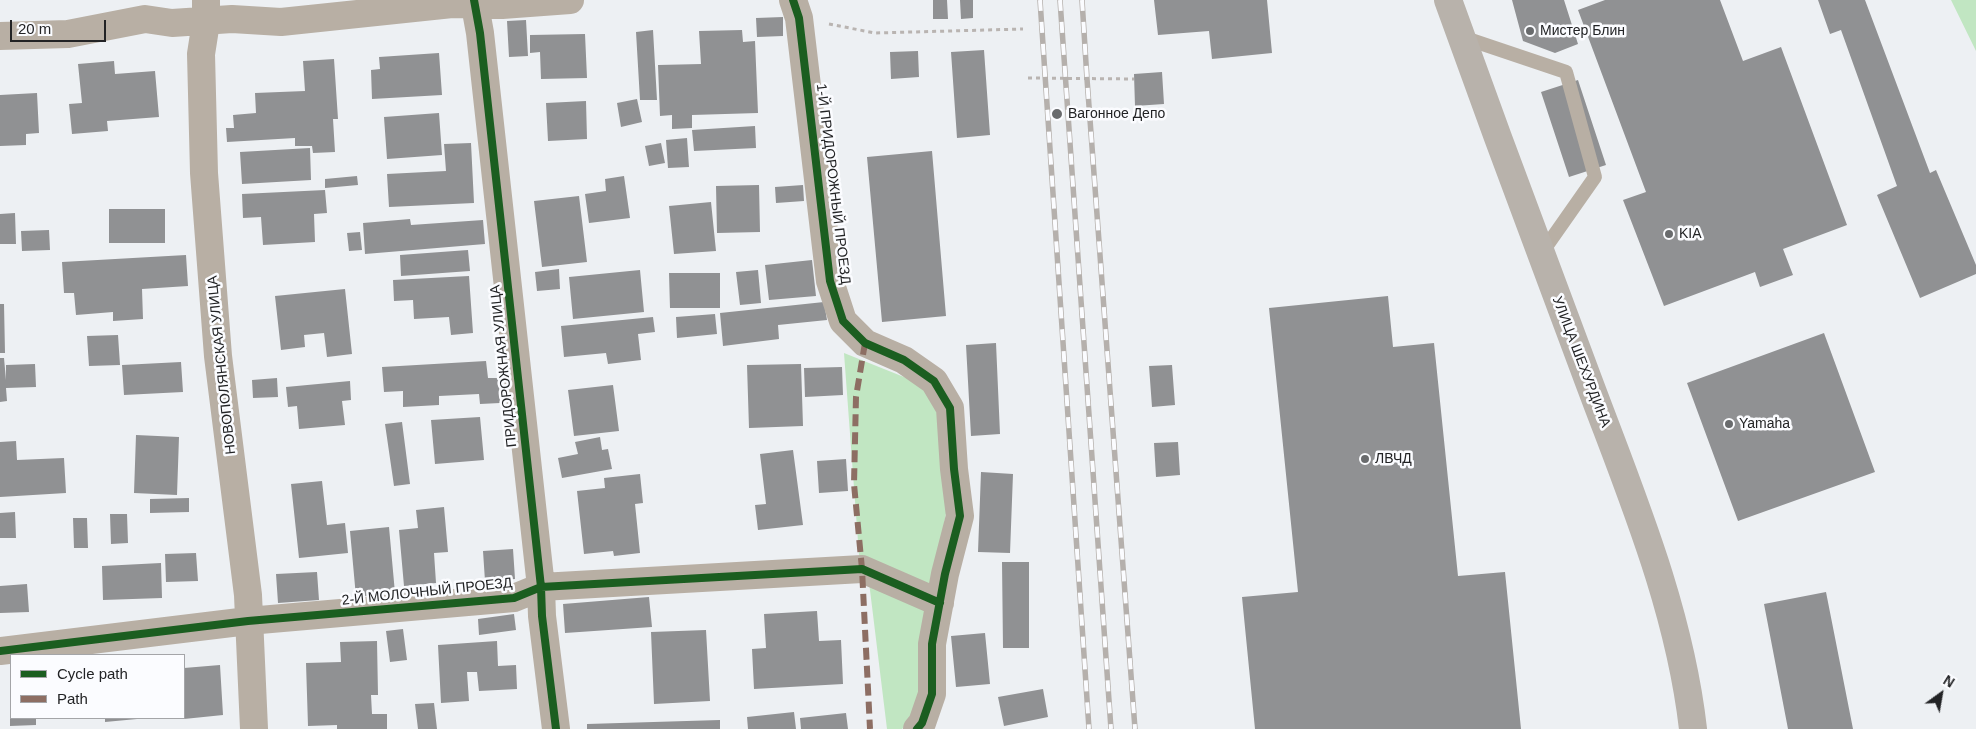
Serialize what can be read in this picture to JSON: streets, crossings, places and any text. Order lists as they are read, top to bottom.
{
  "streets": {
    "main road": ["УЛИЦА ШЕХУРДИНА"],
    "street": [
      "1-Й ПРИДОРОЖНЫЙ ПРОЕЗД",
      "НОВОПОЛЯНСКАЯ УЛИЦА",
      "ПРИДОРОЖНАЯ УЛИЦА",
      "2-Й МОЛОЧНЫЙ ПРОЕЗД"
    ]
  },
  "crossings": [
    ["1-Й ПРИДОРОЖНЫЙ ПРОЕЗД", "2-Й МОЛОЧНЫЙ ПРОЕЗД"],
    ["НОВОПОЛЯНСКАЯ УЛИЦА", "2-Й МОЛОЧНЫЙ ПРОЕЗД"],
    ["ПРИДОРОЖНАЯ УЛИЦА", "2-Й МОЛОЧНЫЙ ПРОЕЗД"]
  ],
  "places": [
    "Мистер Блин",
    "Вагонное Депо",
    "KIA",
    "Yamaha",
    "ЛВЧД"
  ],
  "legend": ["Cycle path", "Path"],
  "scale_bar": "20 m",
  "north": "top right"
}
